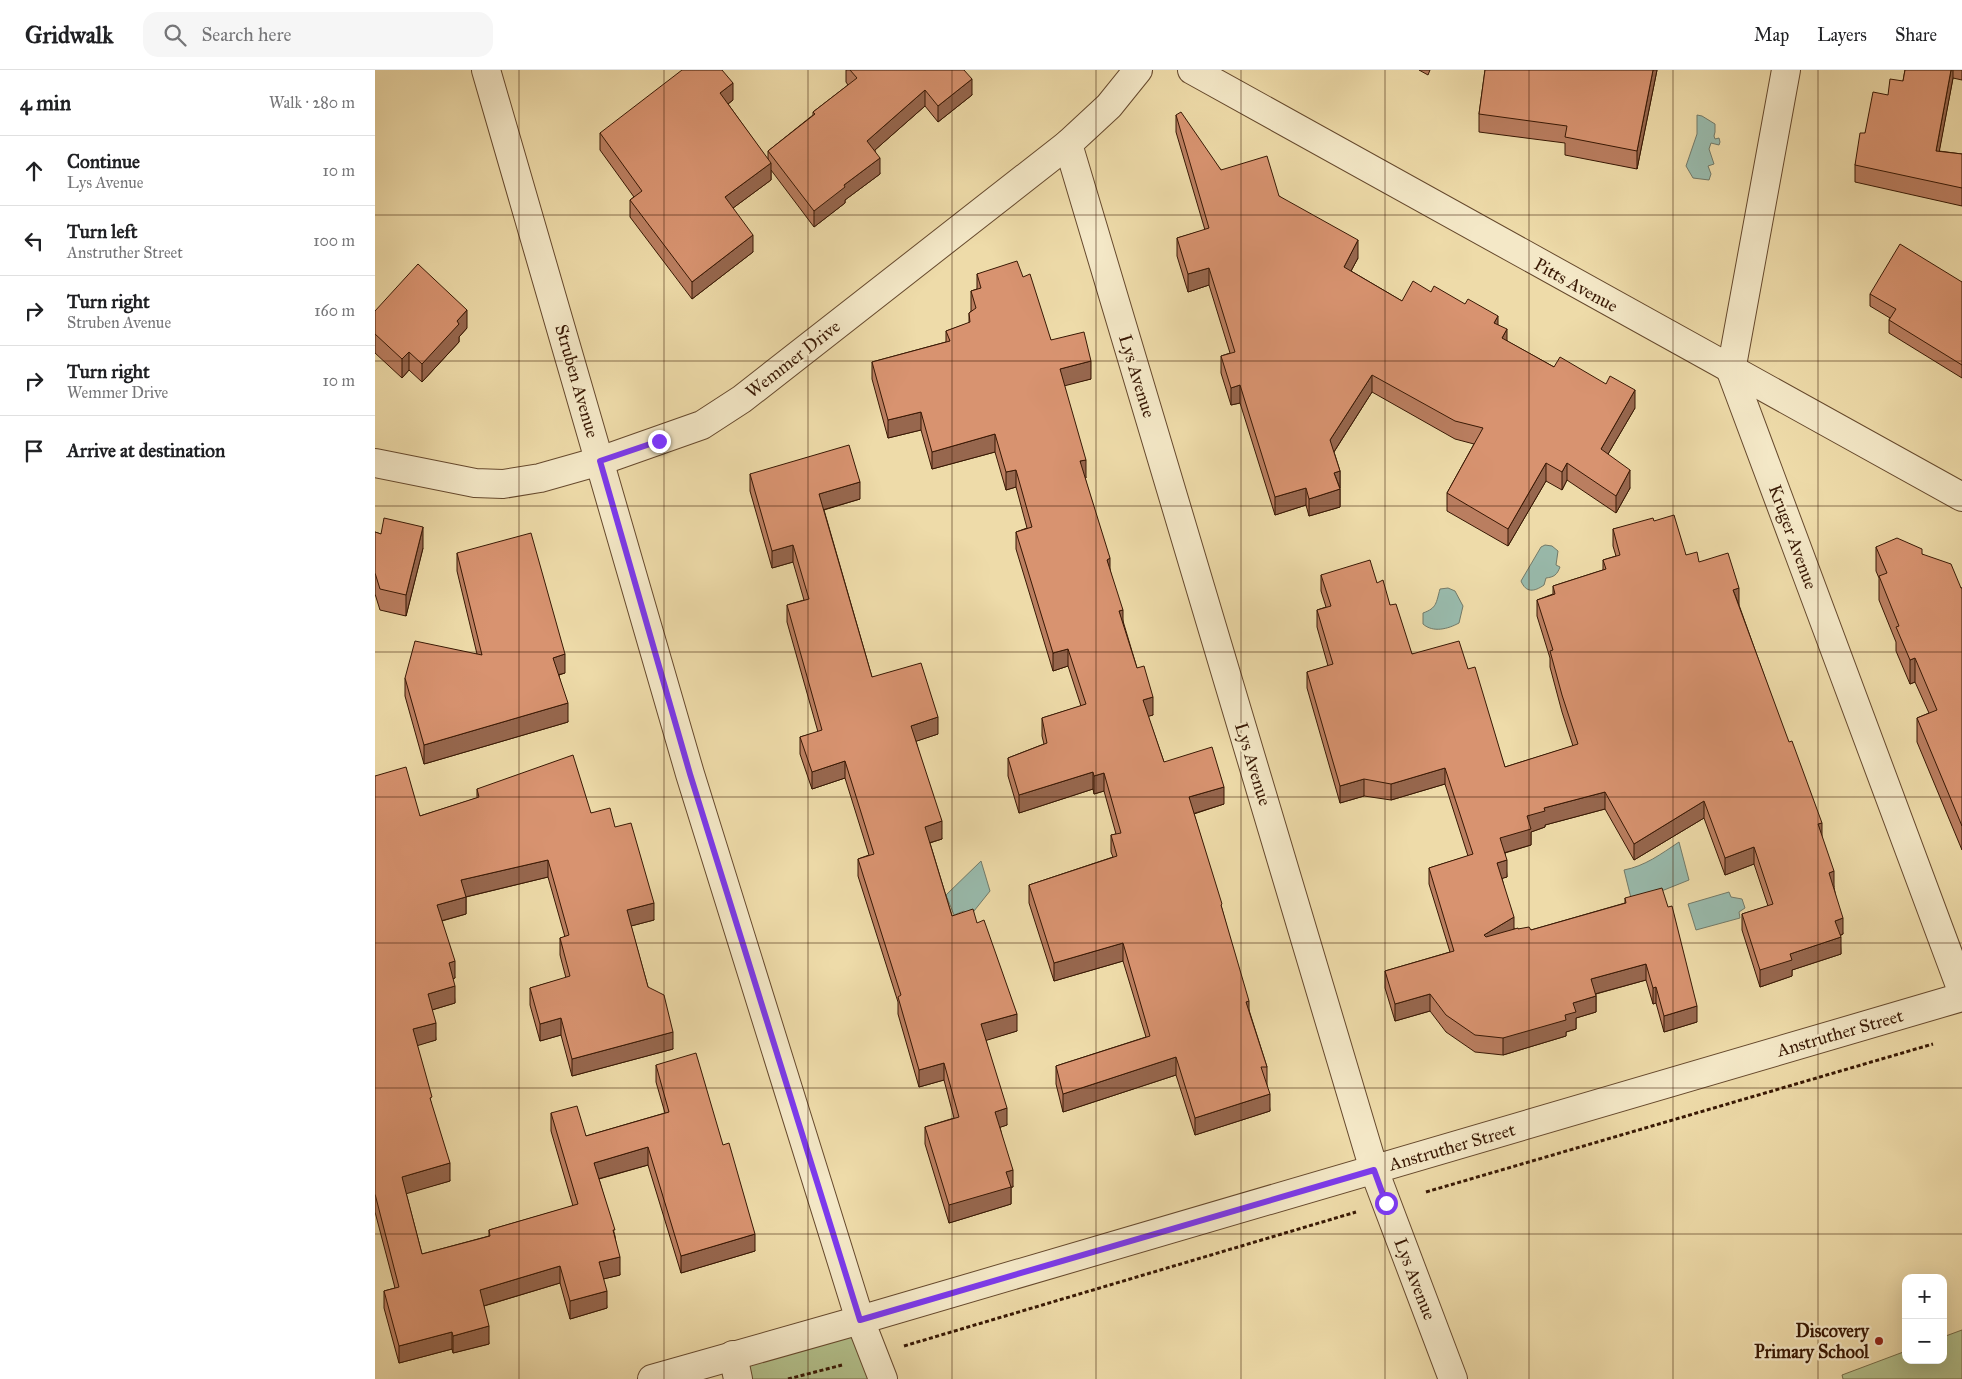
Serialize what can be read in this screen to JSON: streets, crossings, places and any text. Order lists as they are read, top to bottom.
{
  "streets": {
    "street": [
      "Pitts Avenue",
      "Wemmer Drive",
      "Lys Avenue",
      "Struben Avenue",
      "Kruger Avenue",
      "Anstruther Street"
    ]
  },
  "crossings": [
    ["Pitts Avenue", "Kruger Avenue"],
    ["Wemmer Drive", "Lys Avenue"],
    ["Wemmer Drive", "Struben Avenue"],
    ["Lys Avenue", "Anstruther Street"],
    ["Struben Avenue", "Anstruther Street"]
  ],
  "places": ["Discovery Primary School"],
  "page": {
    "header": "Gridwalk",
    "search": "Search here",
    "nav": ["Map", "Layers", "Share"],
    "heading": ["4 min", "Walk · 280 m"],
    "list": [
      ["Continue", "Lys Avenue", "10 m"],
      ["Turn left", "Anstruther Street", "100 m"],
      ["Turn right", "Struben Avenue", "160 m"],
      ["Turn right", "Wemmer Drive", "10 m"],
      "Arrive at destination"
    ],
    "map_buttons": ["+", "−"]
  }
}
